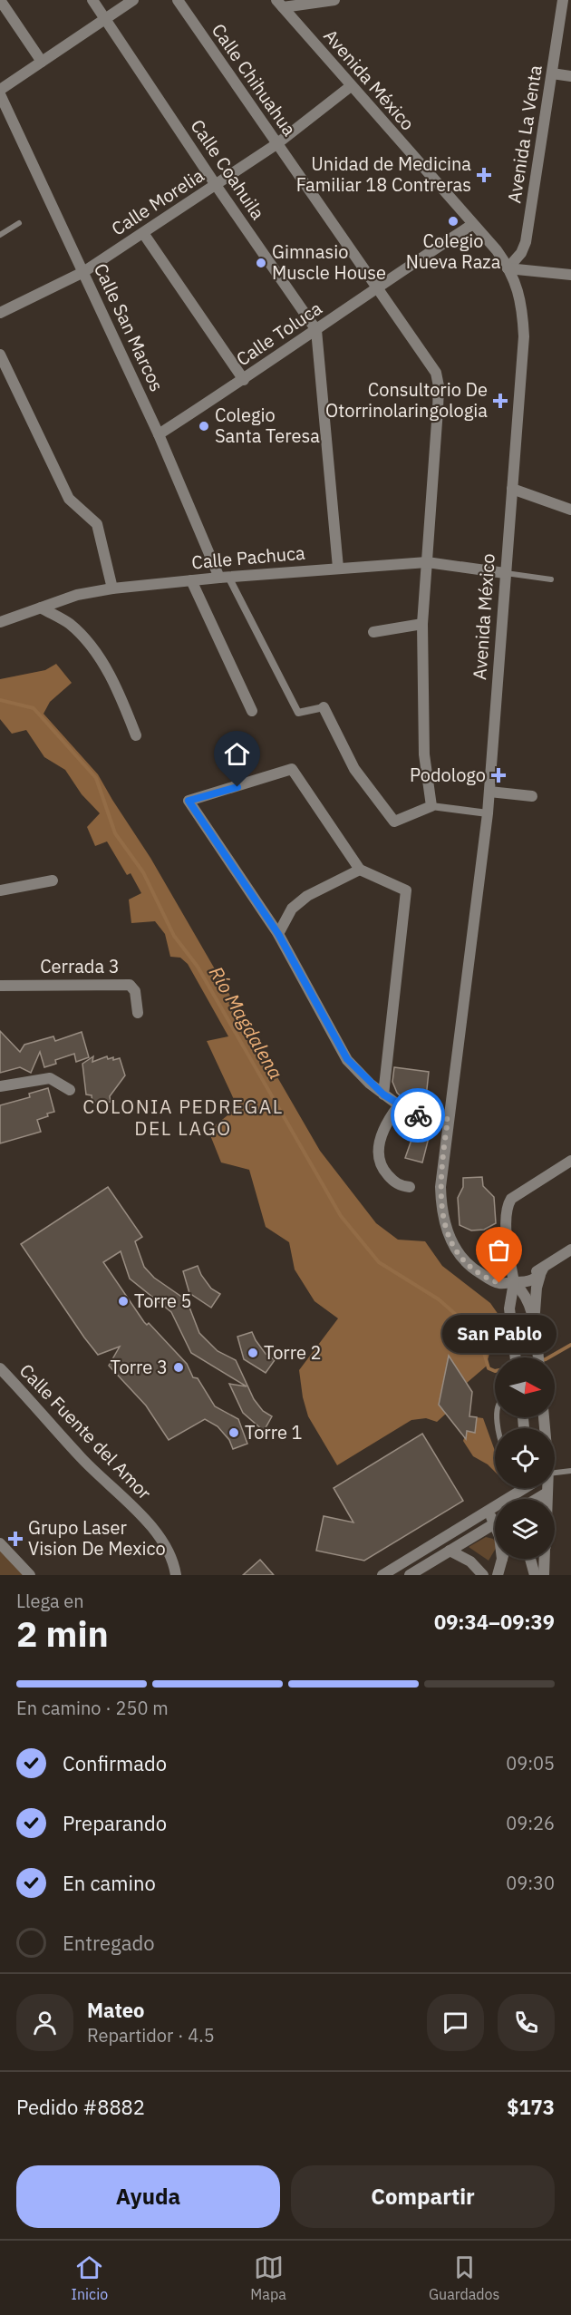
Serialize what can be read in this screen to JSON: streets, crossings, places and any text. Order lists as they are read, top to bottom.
{
  "streets": {
    "street": [
      "Calle Chihuahua",
      "Avenida México",
      "Avenida La Venta",
      "Calle Coahuila",
      "Calle Morelia",
      "Calle San Marcos",
      "Calle Toluca",
      "Calle Pachuca",
      "Cerrada 3",
      "Calle Fuente del Amor"
    ]
  },
  "crossings": [
    ["Calle Chihuahua", "Calle Morelia"],
    ["Calle Chihuahua", "Calle Toluca"],
    ["Calle Chihuahua", "Calle Pachuca"],
    ["Avenida México", "Avenida La Venta"],
    ["Avenida México", "Calle Morelia"],
    ["Avenida México", "Calle Toluca"],
    ["Avenida México", "Calle Pachuca"],
    ["Calle Coahuila", "Calle Morelia"],
    ["Calle Coahuila", "Calle Toluca"],
    ["Calle Coahuila", "Calle Pachuca"],
    ["Calle Morelia", "Calle San Marcos"],
    ["Calle San Marcos", "Calle Toluca"],
    ["Calle San Marcos", "Calle Pachuca"]
  ],
  "districts": ["COLONIA PEDREGAL DEL LAGO"],
  "water": ["Río Magdalena"],
  "places": {
    "health": [
      "Unidad de Medicina Familiar 18 Contreras",
      "Consultorio De Otorrinolaringologia",
      "Podologo",
      "Grupo Laser Vision De Mexico"
    ],
    "other": [
      "Colegio Nueva Raza",
      "Gimnasio Muscle House",
      "Colegio Santa Teresa",
      "San Pablo",
      "Torre 5",
      "Torre 2",
      "Torre 3",
      "Torre 1"
    ]
  },
  "north": "right",
  "page": {
    "bubble": "San Pablo",
    "heading": ["2 min", "Llega en", "09:34–09:39"],
    "panel": [
      "Mateo",
      "Repartidor · 4.5",
      "Pedido #8882",
      "$173"
    ],
    "bar": "En camino · 250 m",
    "list": [
      ["Confirmado", "09:05"],
      ["Preparando", "09:26"],
      ["En camino", "09:30"],
      "Entregado"
    ],
    "buttons": ["Ayuda", "Compartir"],
    "tabs": ["Inicio", "Mapa", "Guardados"]
  }
}
